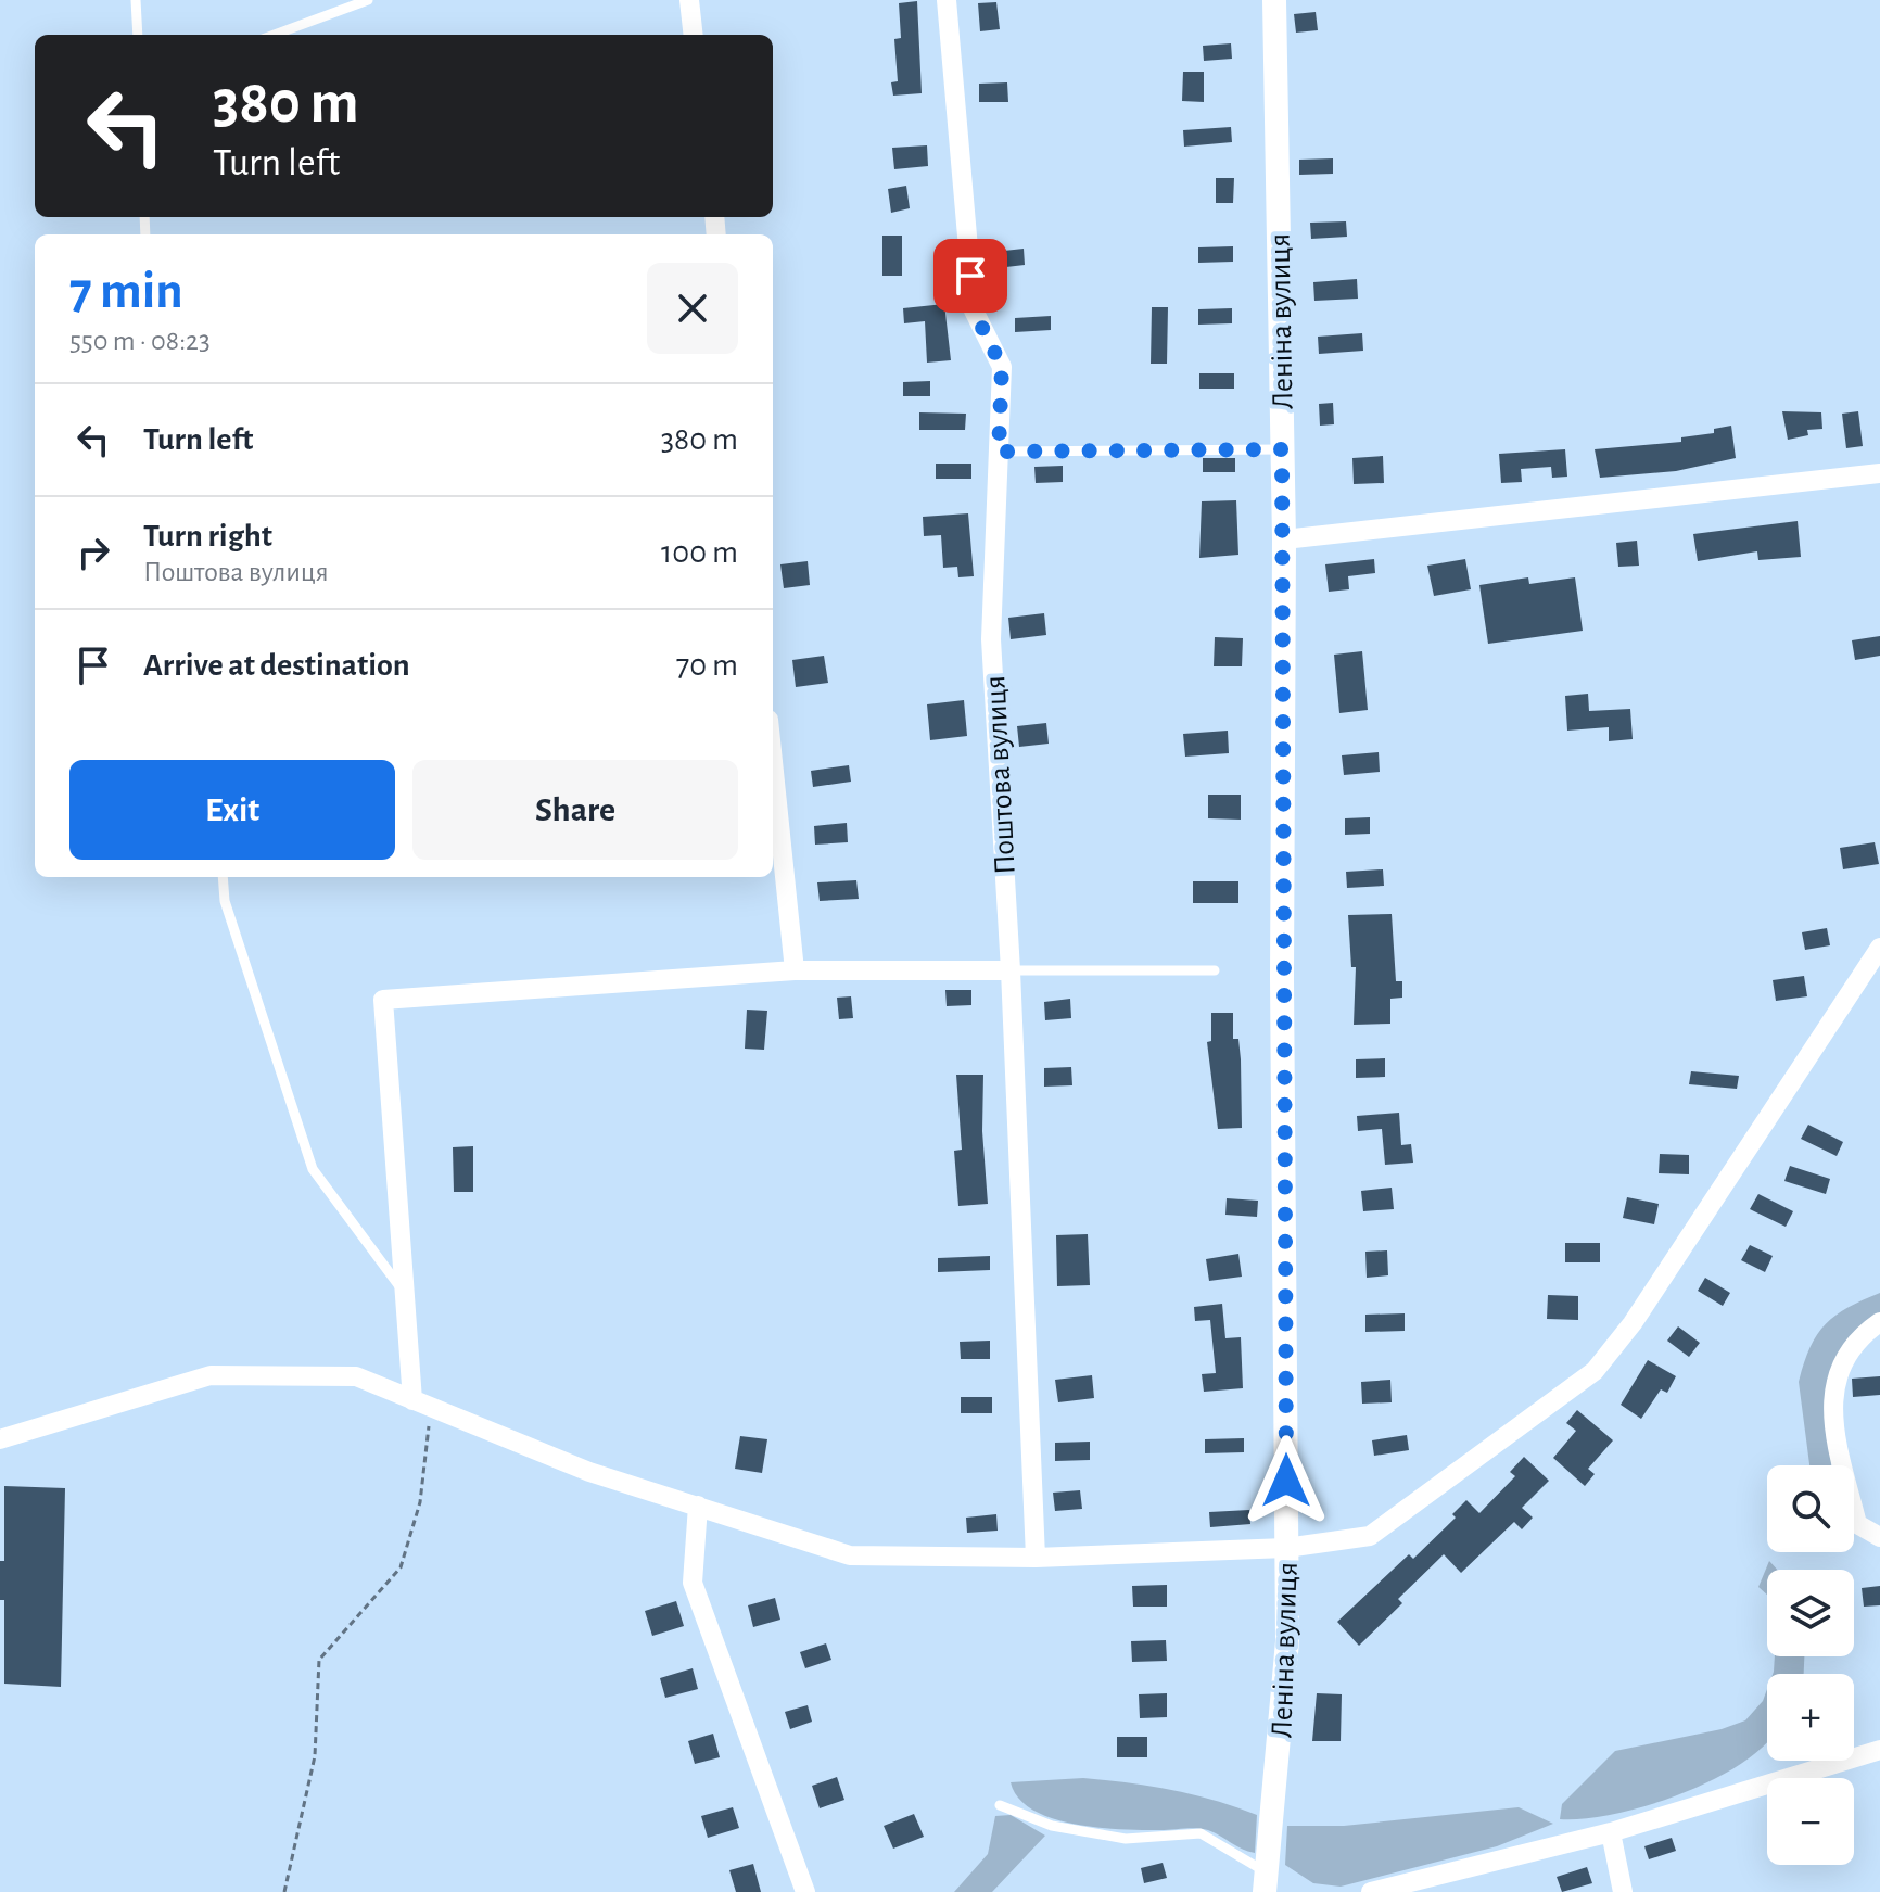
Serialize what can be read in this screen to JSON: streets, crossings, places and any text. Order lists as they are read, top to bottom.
{
  "streets": {
    "street": ["Леніна вулиця", "Поштова вулиця"]
  },
  "page": {
    "turn": ["380 m", "Turn left"],
    "heading": ["7 min", "550 m · 08:23"],
    "list": [
      {
        "name": "Turn left",
        "value": "380 m"
      },
      {
        "name": "Turn right",
        "note": "Поштова вулиця",
        "value": "100 m"
      },
      {
        "name": "Arrive at destination",
        "value": "70 m"
      }
    ],
    "buttons": ["Exit", "Share"],
    "map_buttons": ["+", "−"]
  }
}
